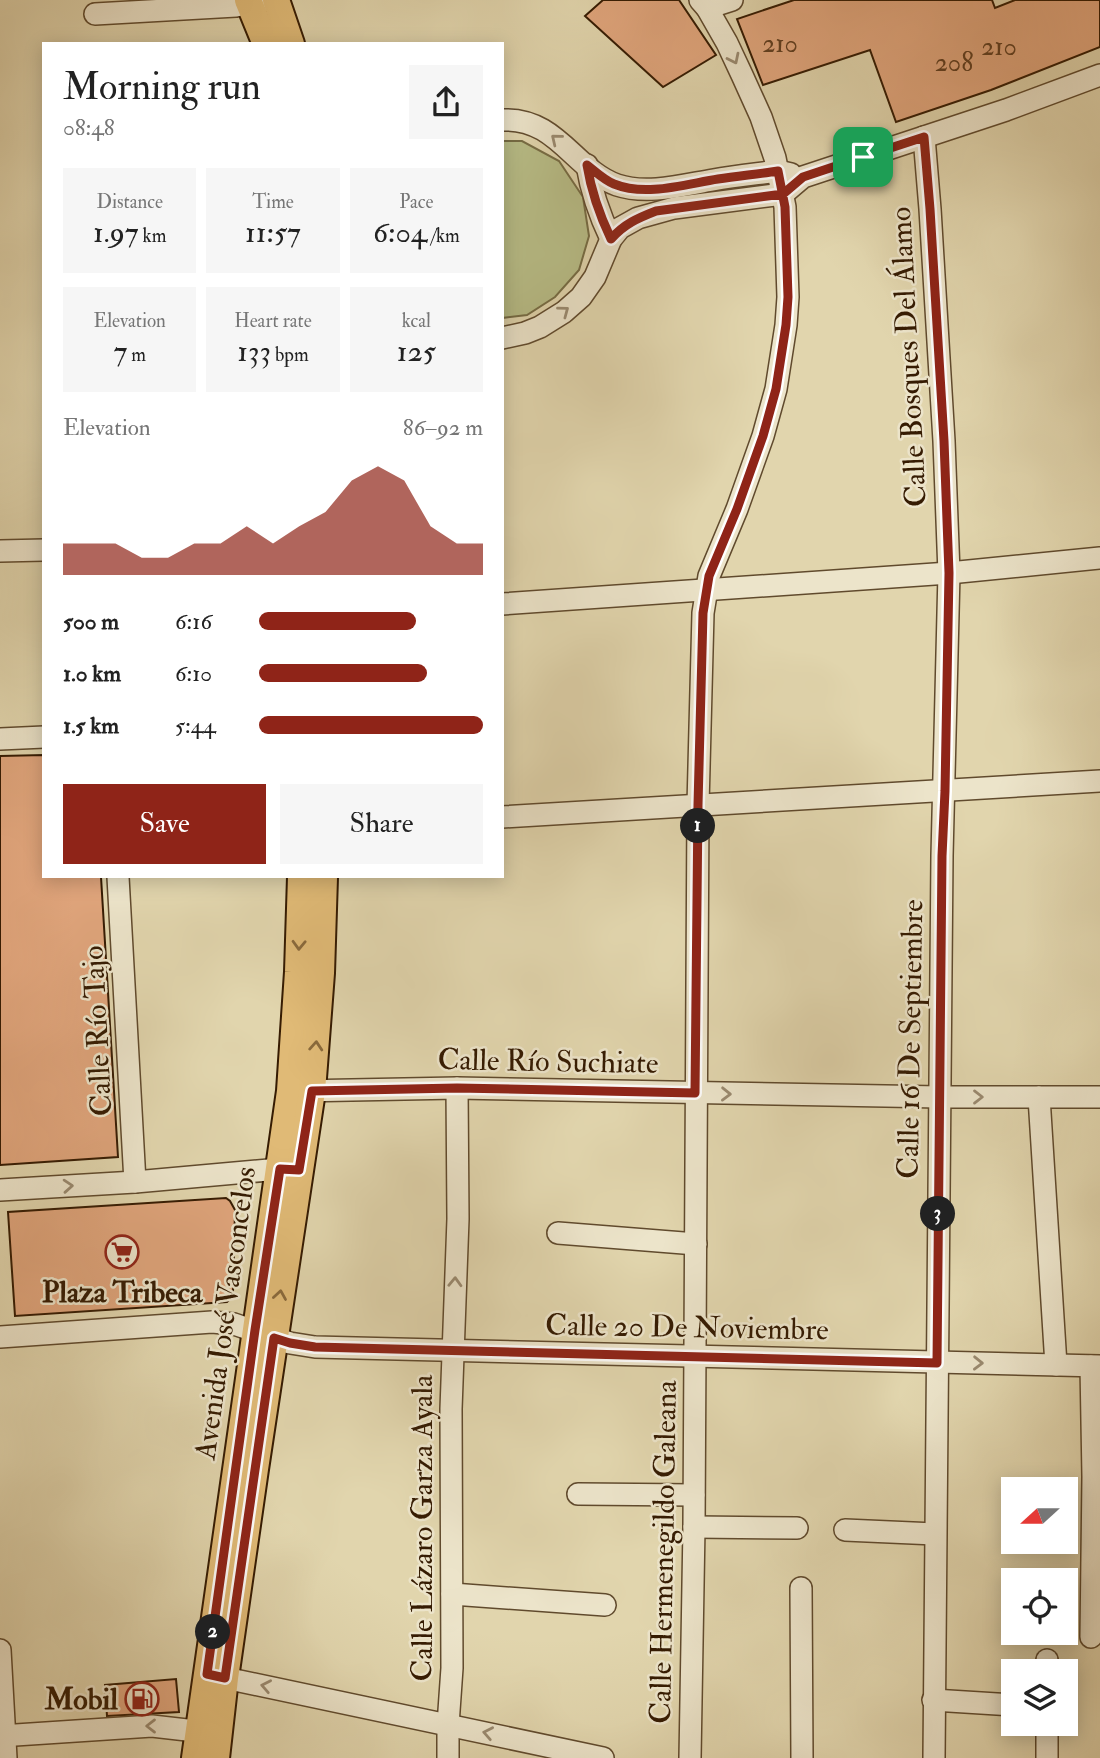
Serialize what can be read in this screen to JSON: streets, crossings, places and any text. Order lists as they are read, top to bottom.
{
  "streets": {
    "main road": ["Avenida José Vasconcelos"],
    "street": [
      "Calle Bosques Del Álamo",
      "Calle Río Tajo",
      "Calle 16 De Septiembre",
      "Calle Río Suchiate",
      "Calle 20 De Noviembre",
      "Calle Lázaro Garza Ayala",
      "Calle Hermenegildo Galeana"
    ]
  },
  "crossings": [
    ["Calle Bosques Del Álamo", "Calle 16 De Septiembre"],
    ["Calle 16 De Septiembre", "Calle Río Suchiate"],
    ["Calle 16 De Septiembre", "Calle 20 De Noviembre"],
    ["Calle Río Suchiate", "Avenida José Vasconcelos"],
    ["Calle Río Suchiate", "Calle Lázaro Garza Ayala"],
    ["Calle Río Suchiate", "Calle Hermenegildo Galeana"],
    ["Avenida José Vasconcelos", "Calle 20 De Noviembre"],
    ["Calle 20 De Noviembre", "Calle Lázaro Garza Ayala"],
    ["Calle 20 De Noviembre", "Calle Hermenegildo Galeana"]
  ],
  "one_way": ["Calle Río Suchiate", "Calle Lázaro Garza Ayala"],
  "places": {
    "supermarket": ["Plaza Tribeca"],
    "fuel station": ["Mobil"]
  },
  "house_numbers": ["210", "210", "208"],
  "north": "left",
  "page": {
    "heading": ["Morning run", "08:48"],
    "stats": [
      ["Distance", "1.97 km"],
      ["Time", "11:57"],
      ["Pace", "6:04 /km"],
      ["Elevation", "7 m"],
      ["Heart rate", "133 bpm"],
      ["kcal", "125"]
    ],
    "chart": ["Elevation", "86–92 m"],
    "list": [
      {
        "name": "500 m",
        "note": "6:16"
      },
      {
        "name": "1.0 km",
        "note": "6:10"
      },
      {
        "name": "1.5 km",
        "note": "5:44"
      }
    ],
    "buttons": ["Save", "Share"],
    "pins": ["1", "3", "2"]
  }
}
